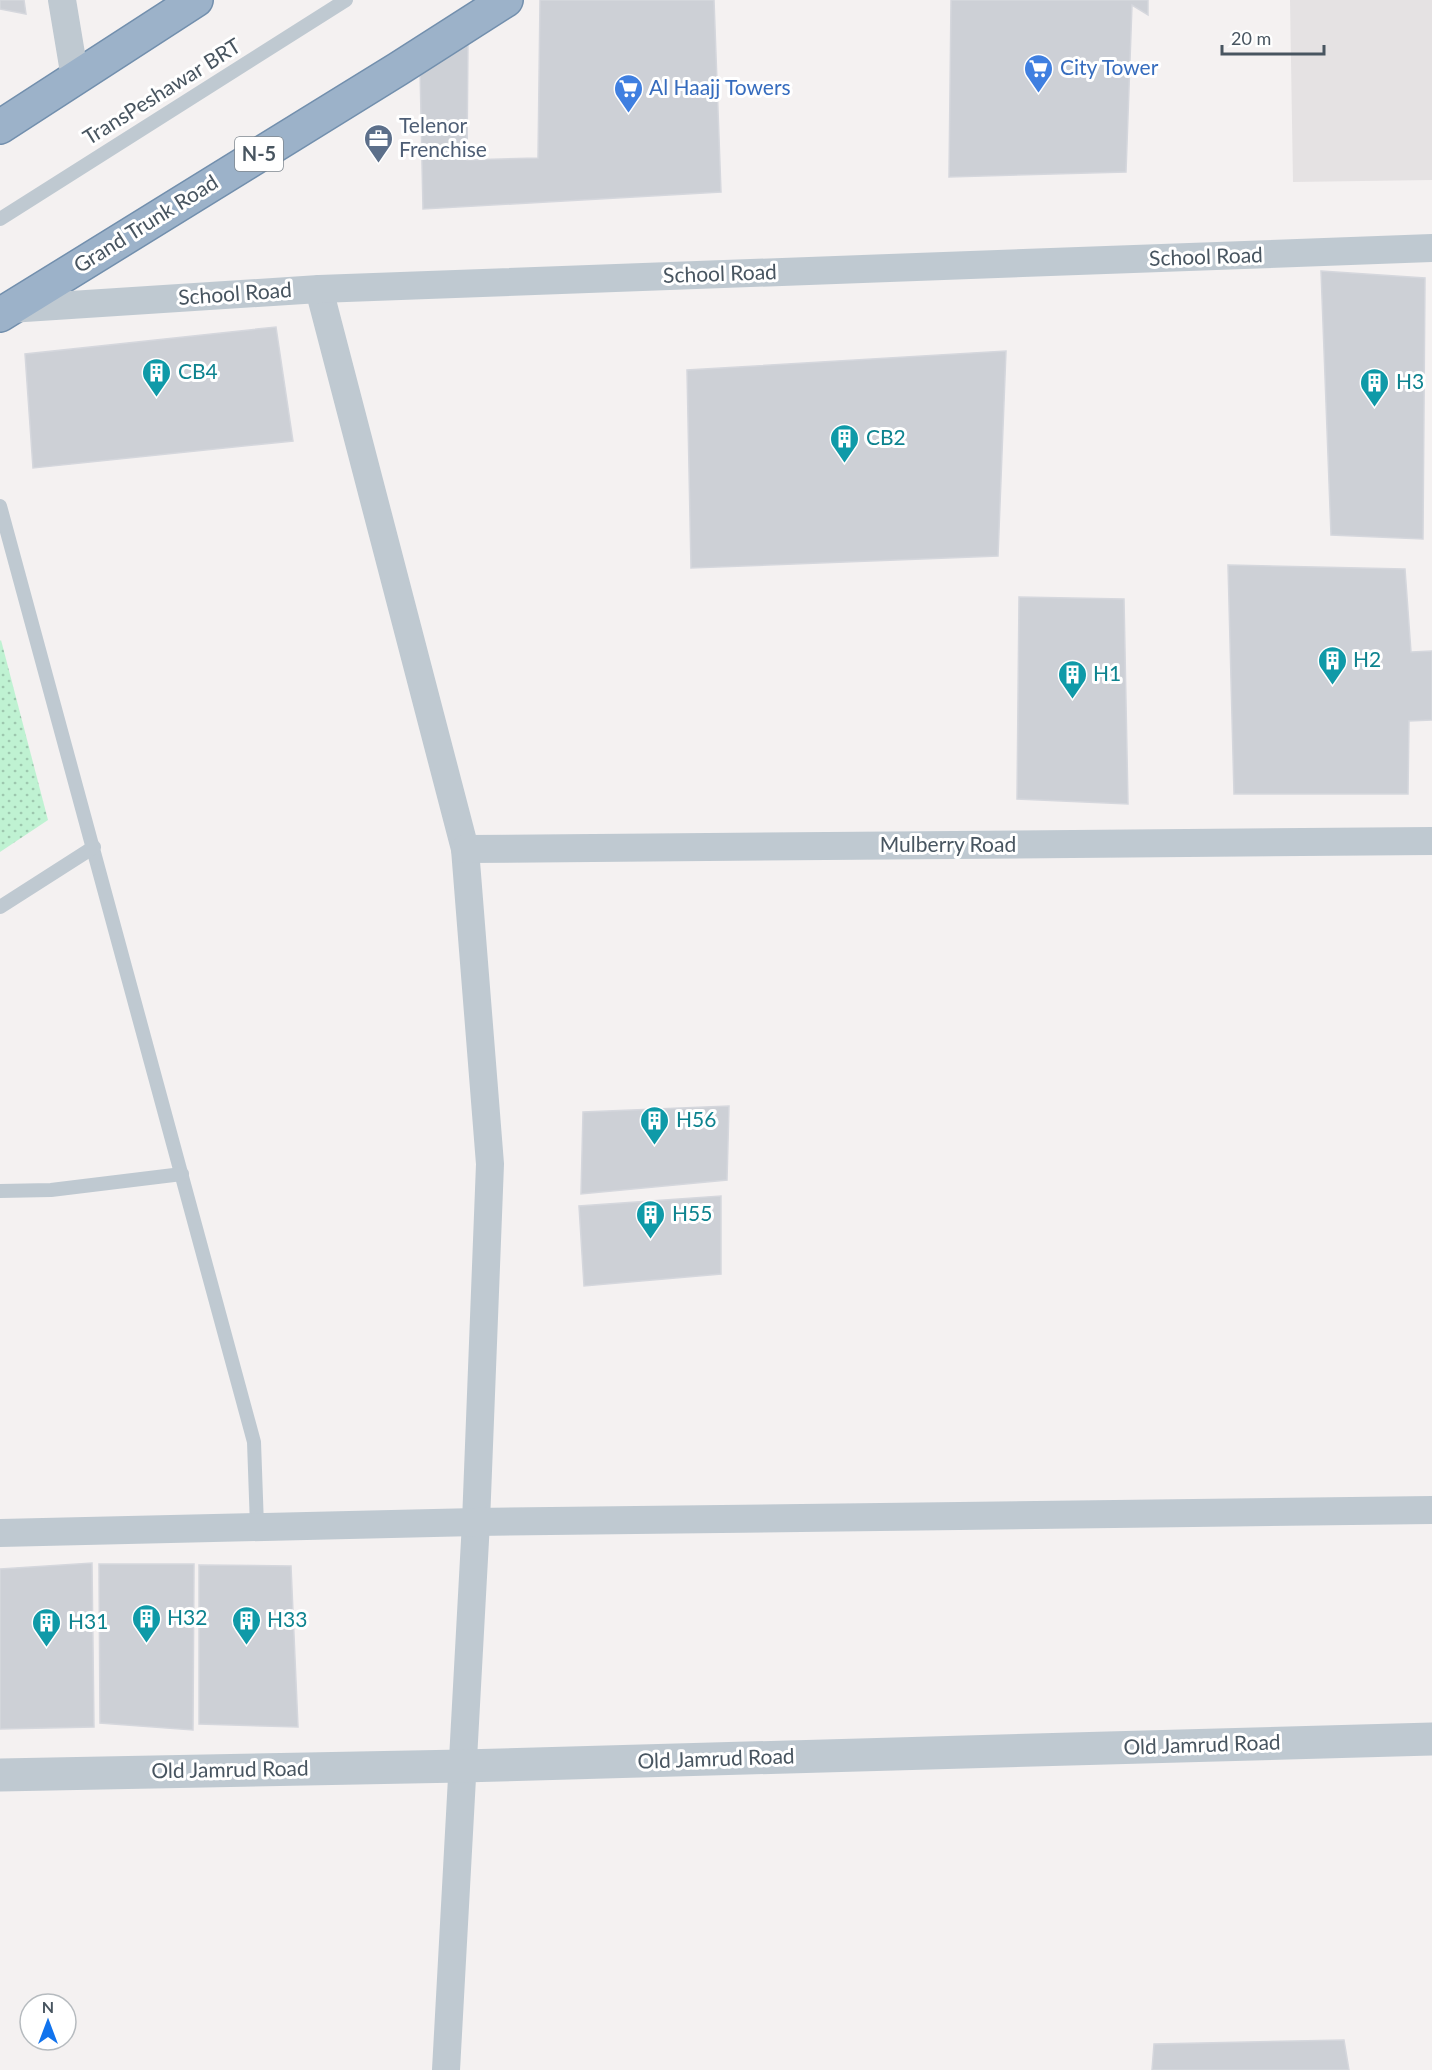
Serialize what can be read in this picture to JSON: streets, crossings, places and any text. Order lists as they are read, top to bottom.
{
  "streets": {
    "highway": ["N-5", "Grand Trunk Road"],
    "street": ["School Road", "Mulberry Road", "Old Jamrud Road"],
    "lane": ["TransPeshawar BRT"]
  },
  "crossings": [
    ["Grand Trunk Road", "School Road"]
  ],
  "places": {
    "supermarket": ["City Tower", "Al Haajj Towers"],
    "office": ["Telenor Frenchise"],
    "building": [
      "CB4",
      "H3",
      "CB2",
      "H2",
      "H1",
      "H56",
      "H55",
      "H32",
      "H33",
      "H31"
    ]
  },
  "scale_bar": "20 m",
  "north": "top"
}
